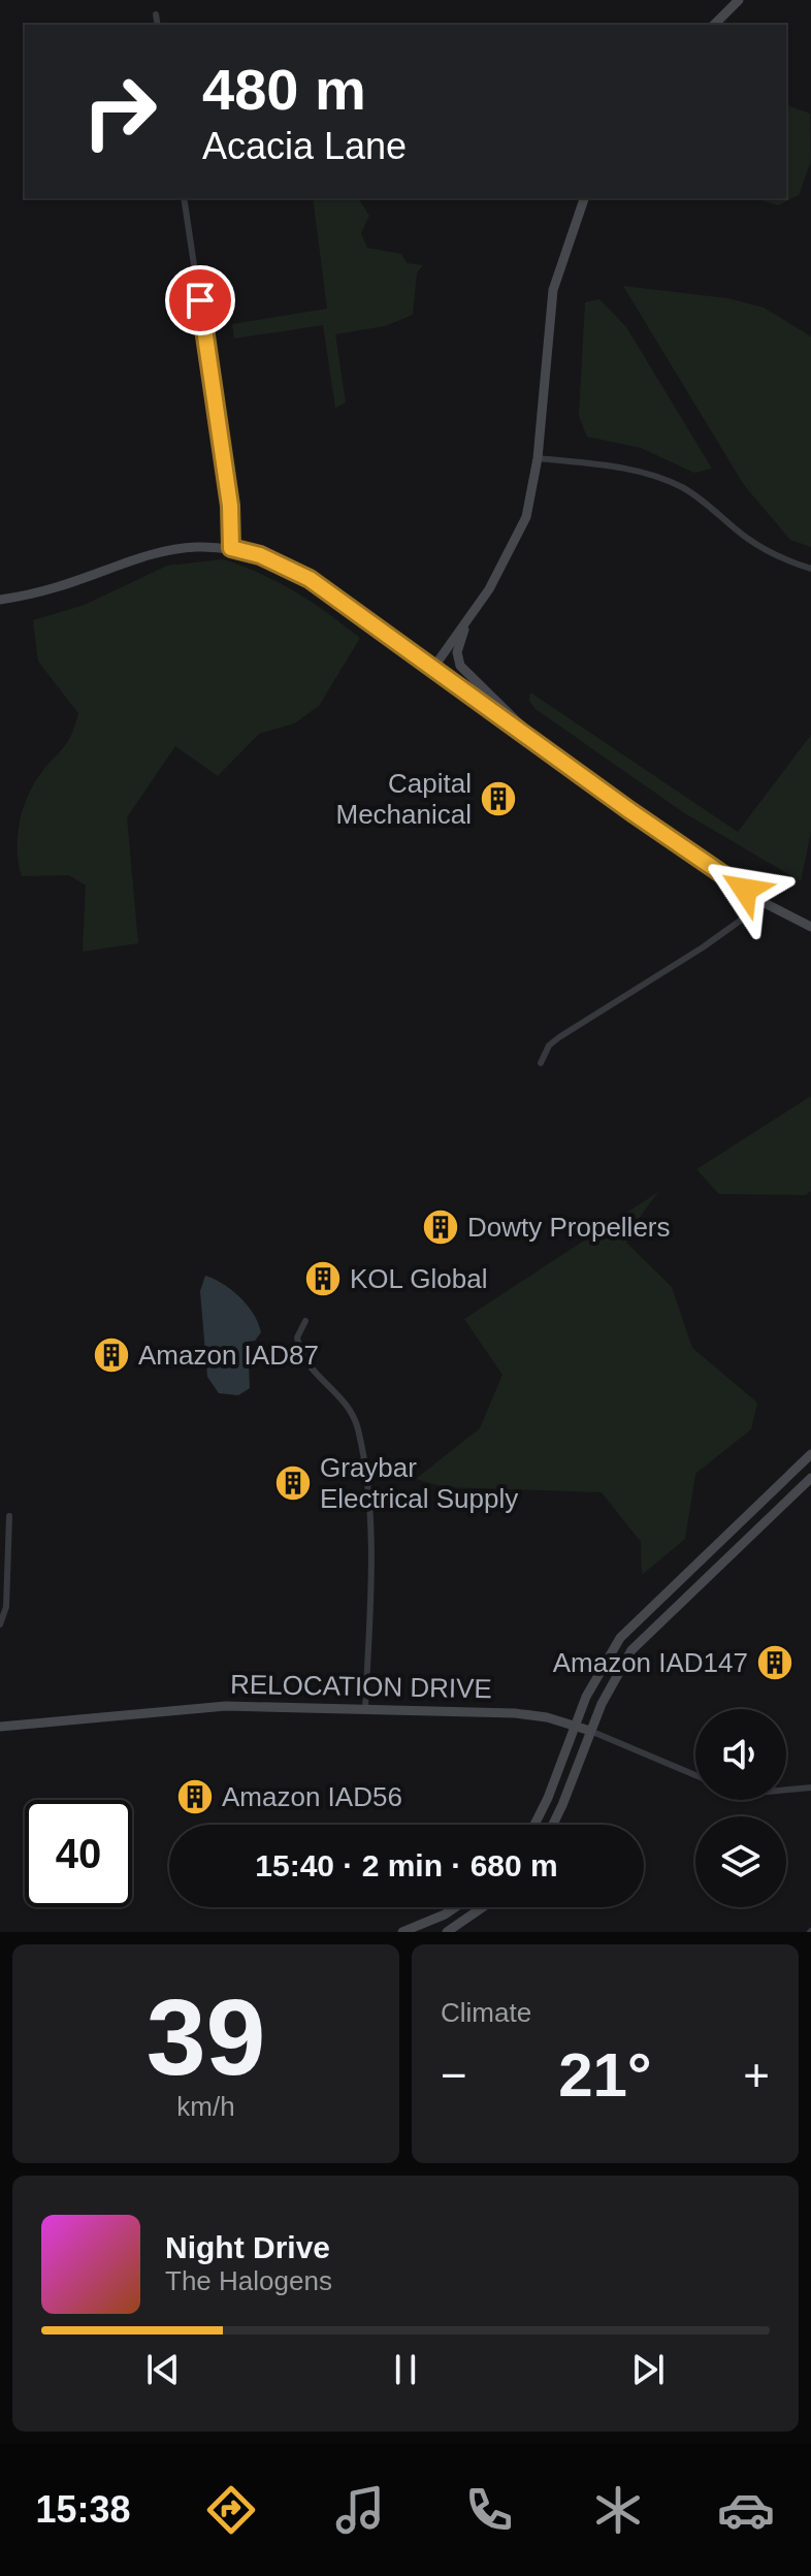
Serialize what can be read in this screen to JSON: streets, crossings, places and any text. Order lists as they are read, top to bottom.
{
  "streets": {
    "street": ["RELOCATION DRIVE"]
  },
  "places": {
    "building": [
      "Capital Mechanical",
      "Dowty Propellers",
      "KOL Global",
      "Amazon IAD87",
      "Graybar Electrical Supply",
      "Amazon IAD147",
      "Amazon IAD56"
    ]
  },
  "page": {
    "turn": ["480 m", "Acacia Lane"],
    "limit": "40",
    "trip": "15:40 · 2 min · 680 m",
    "tile": [
      ["39", "km/h"],
      "Climate"
    ],
    "heat": ["−", "21°", "+"],
    "song": ["Night Drive", "The Halogens"],
    "tabs": "15:38"
  }
}
